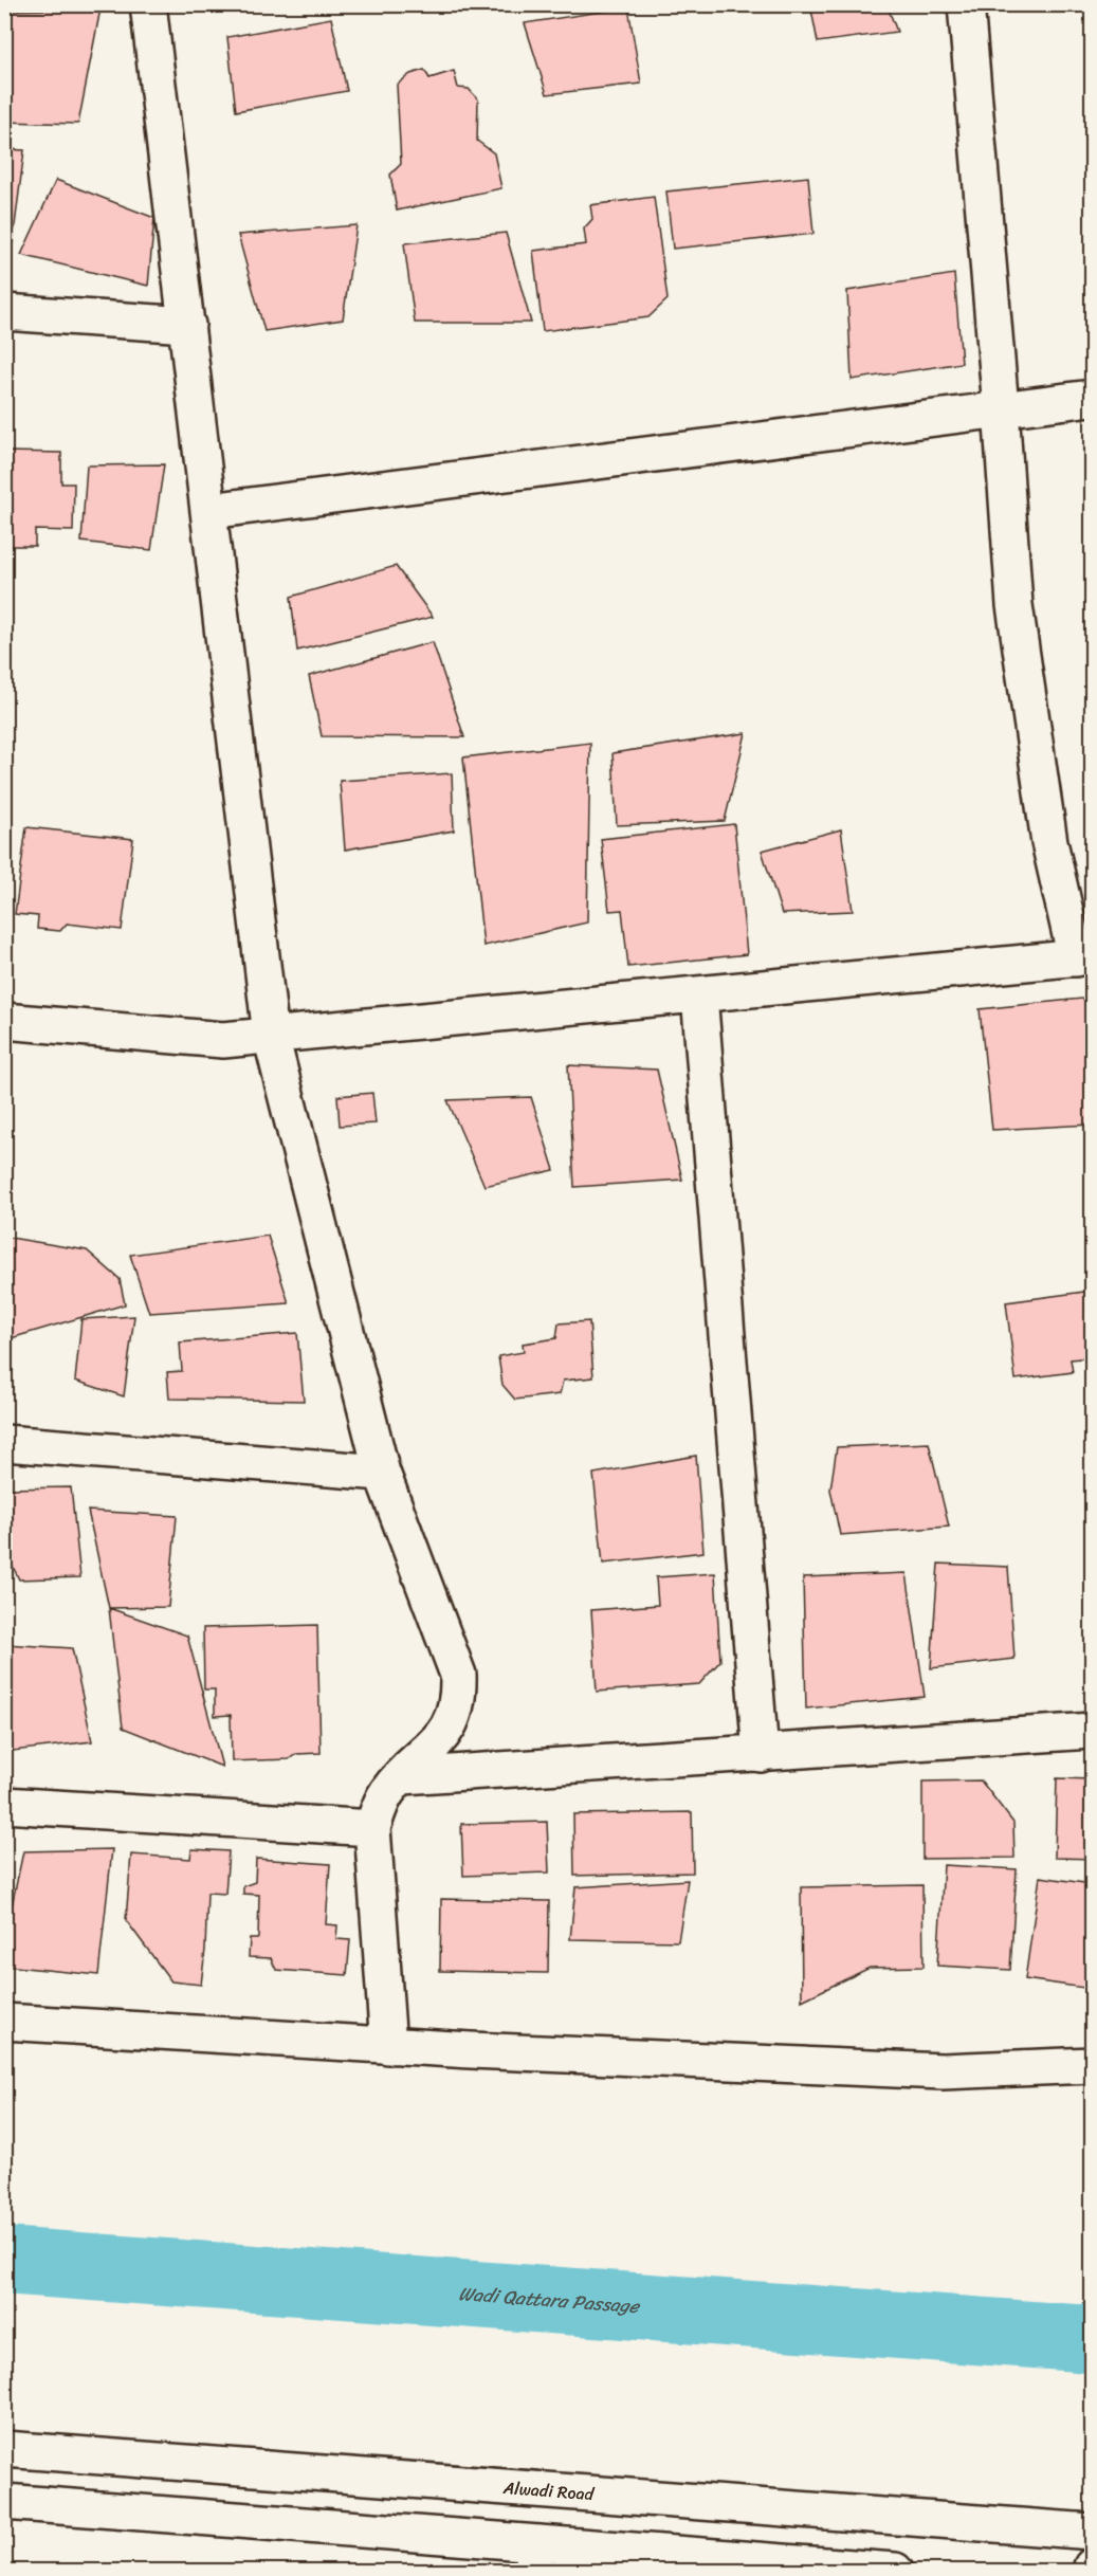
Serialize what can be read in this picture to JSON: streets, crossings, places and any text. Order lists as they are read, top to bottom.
{
  "streets": {
    "street": ["Alwadi Road"]
  },
  "water": ["Wadi Qattara Passage"]
}
